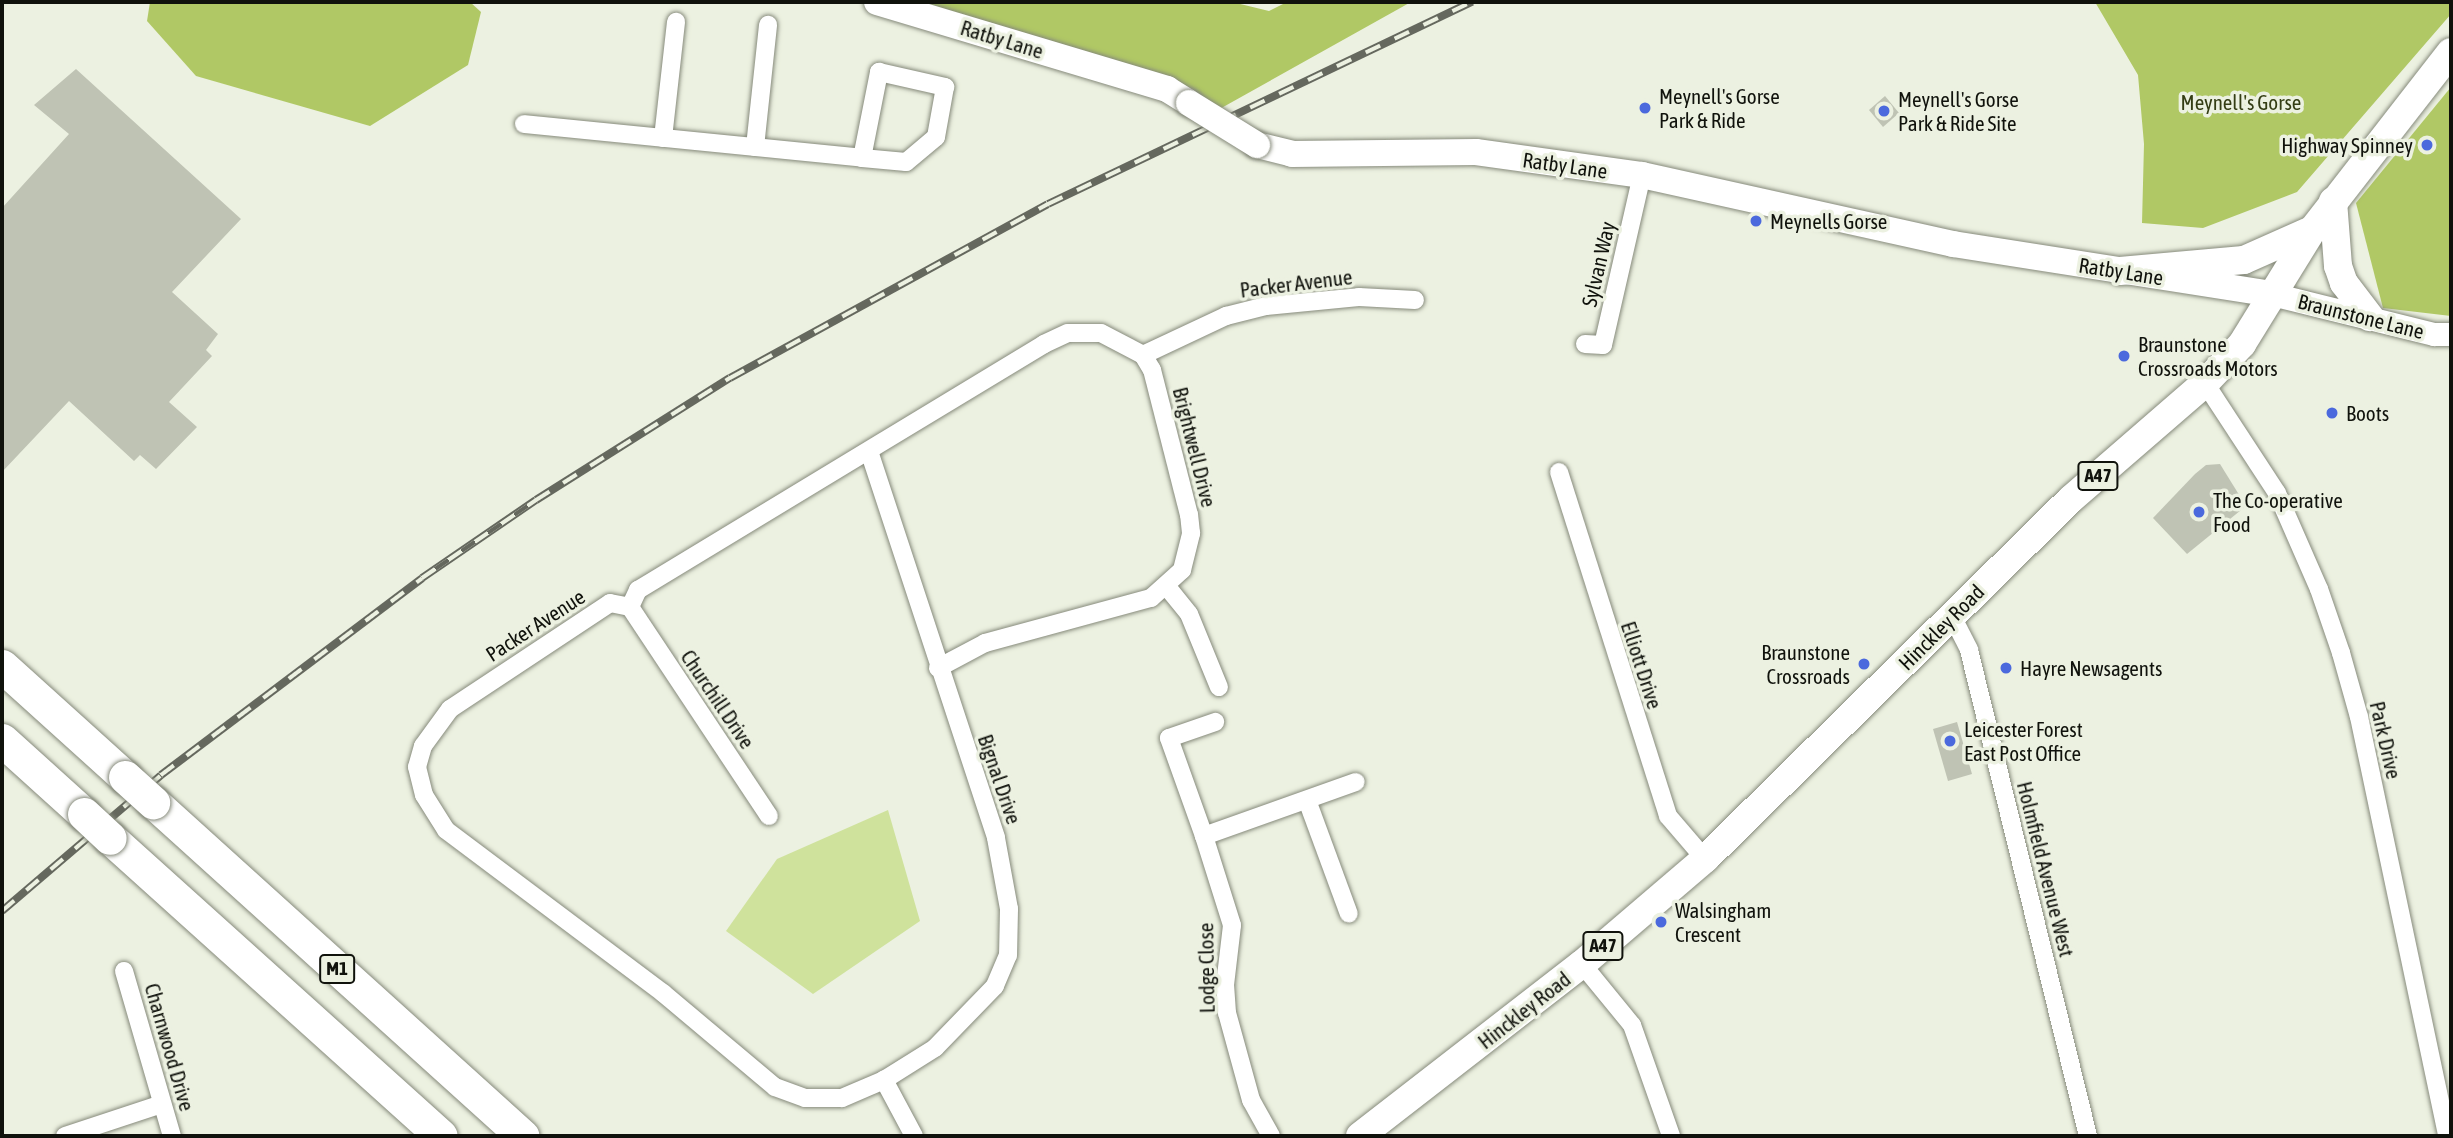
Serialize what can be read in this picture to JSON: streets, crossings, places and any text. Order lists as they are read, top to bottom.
{
  "streets": {
    "highway": ["M1"],
    "main road": ["Ratby Lane", "A47", "Hinckley Road"],
    "street": [
      "Sylvan Way",
      "Packer Avenue",
      "Braunstone Lane",
      "Brightwell Drive",
      "Elliott Drive",
      "Churchill Drive",
      "Park Drive",
      "Bignal Drive",
      "Holmfield Avenue West",
      "Lodge Close",
      "Charnwood Drive"
    ]
  },
  "crossings": [
    ["Ratby Lane", "Sylvan Way"],
    ["Ratby Lane", "Braunstone Lane"],
    ["Ratby Lane", "Hinckley Road"],
    ["Packer Avenue", "Brightwell Drive"],
    ["Packer Avenue", "Churchill Drive"],
    ["Packer Avenue", "Bignal Drive"],
    ["Braunstone Lane", "Hinckley Road"],
    ["Hinckley Road", "Elliott Drive"],
    ["Hinckley Road", "Park Drive"],
    ["Hinckley Road", "Holmfield Avenue West"]
  ],
  "parks": ["Meynell's Gorse"],
  "places": [
    "Meynell's Gorse Park & Ride",
    "Meynell's Gorse Park & Ride Site",
    "Highway Spinney",
    "Meynells Gorse",
    "Braunstone Crossroads Motors",
    "Boots",
    "The Co-operative Food",
    "Braunstone Crossroads",
    "Hayre Newsagents",
    "Leicester Forest East Post Office",
    "Walsingham Crescent"
  ]
}
